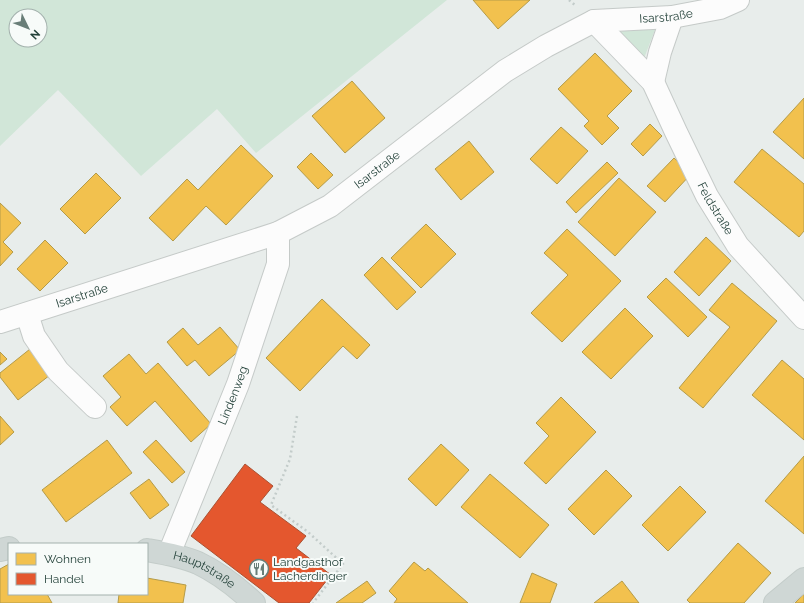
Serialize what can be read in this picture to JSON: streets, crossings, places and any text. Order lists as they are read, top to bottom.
{
  "streets": {
    "main road": ["Hauptstraße"],
    "street": ["Isarstraße", "Feldstraße", "Lindenweg"]
  },
  "crossings": [
    ["Isarstraße", "Feldstraße"],
    ["Isarstraße", "Lindenweg"],
    ["Lindenweg", "Hauptstraße"]
  ],
  "places": {
    "restaurant": ["Landgasthof Lacherdinger"]
  },
  "legend": ["Wohnen", "Handel"],
  "north": "bottom right"
}
